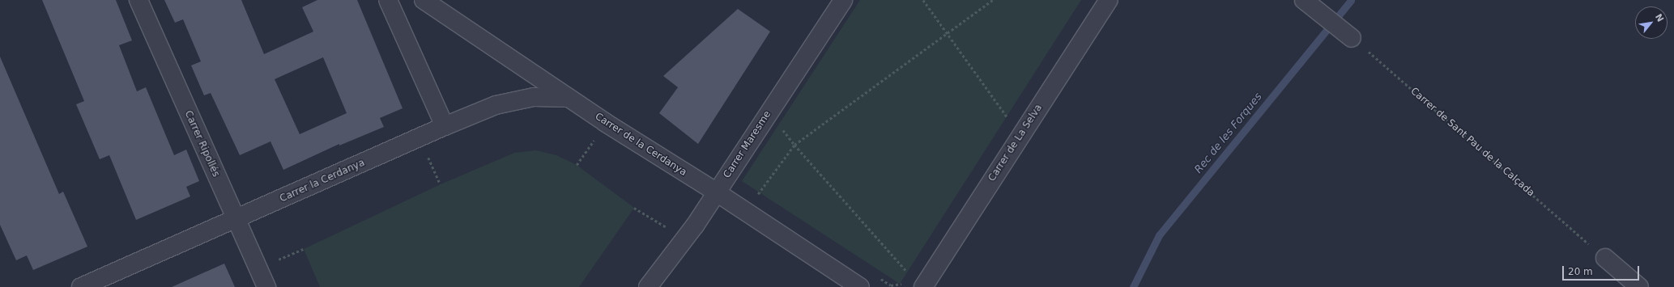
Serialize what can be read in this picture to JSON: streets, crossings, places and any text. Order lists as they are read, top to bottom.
{
  "streets": {
    "street": [
      "Carrer de La Selva",
      "Carrer Ripollés",
      "Carrer de la Cerdanya",
      "Carrer Maresme",
      "Carrer la Cerdanya"
    ],
    "path": ["Carrer de Sant Pau de la Calçada"]
  },
  "crossings": [
    ["Carrer Ripollés", "Carrer la Cerdanya"],
    ["Carrer de la Cerdanya", "Carrer Maresme"],
    ["Carrer de la Cerdanya", "Carrer la Cerdanya"]
  ],
  "water": ["Rec de les Forques"],
  "scale_bar": "20 m",
  "north": "top right"
}
